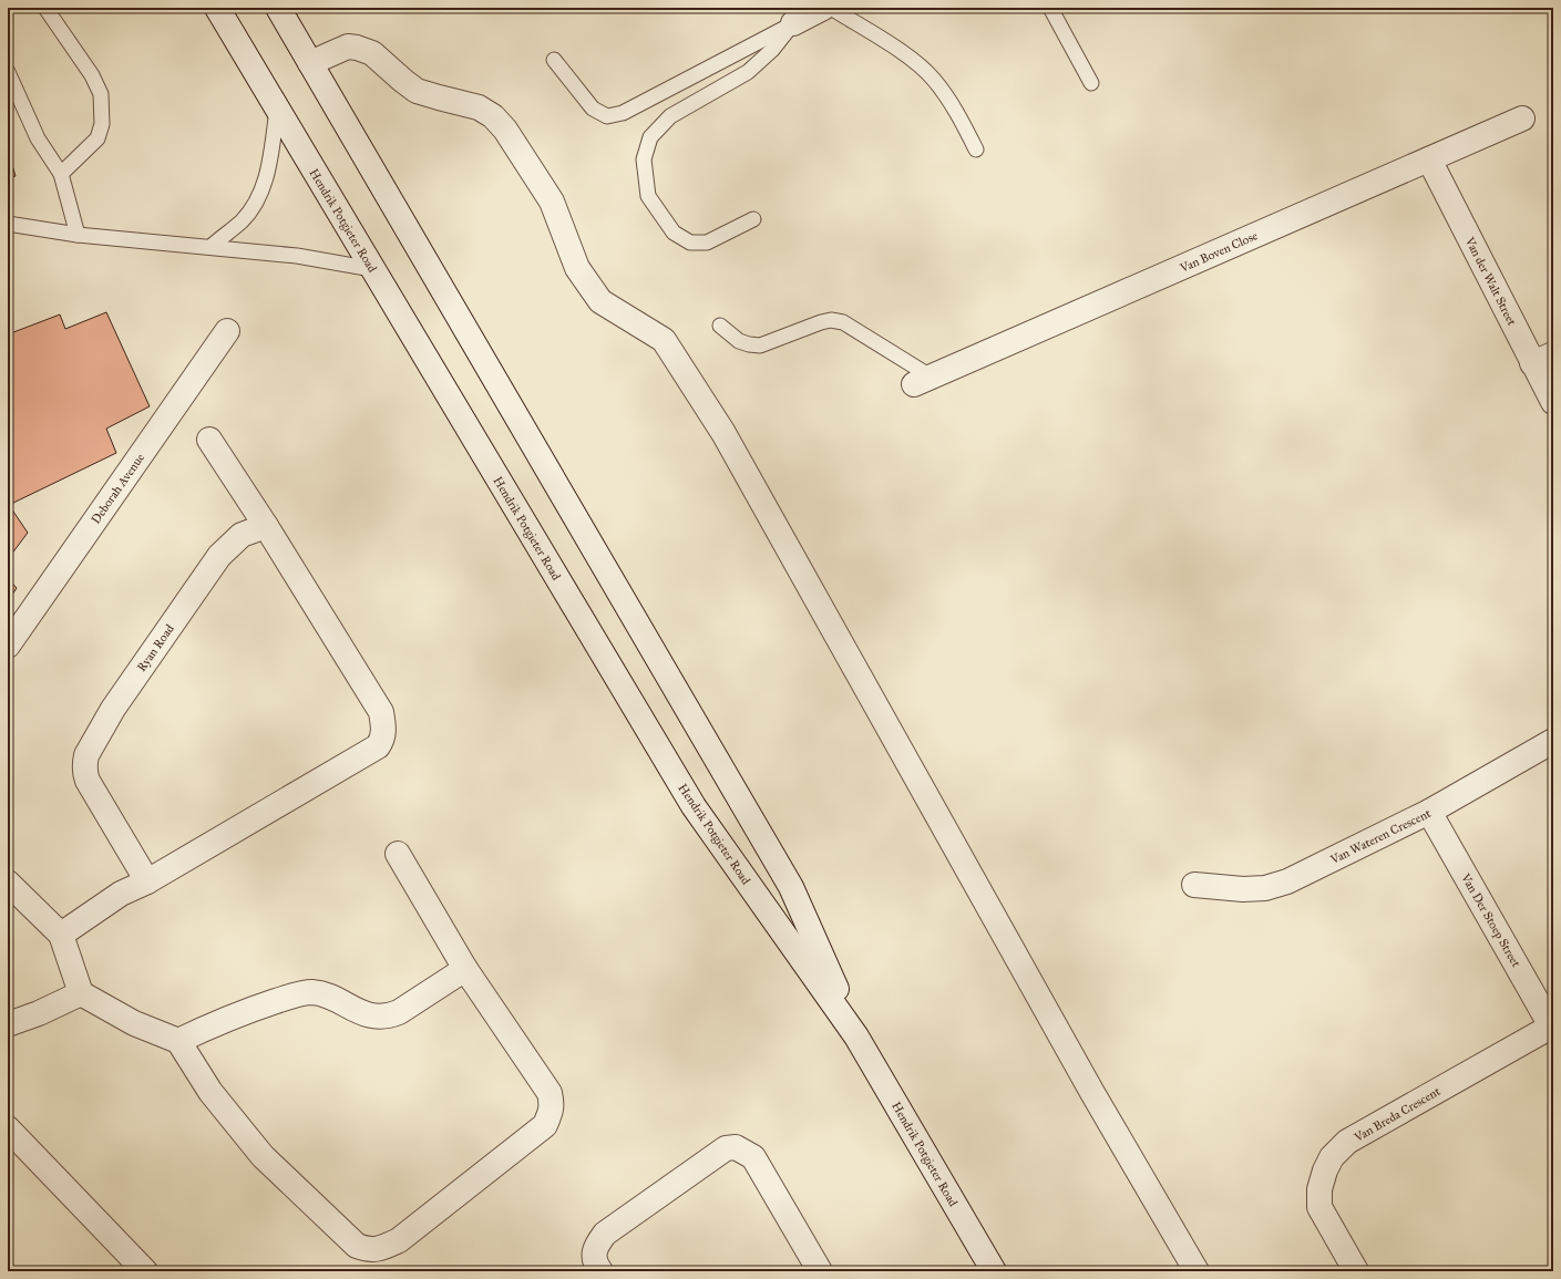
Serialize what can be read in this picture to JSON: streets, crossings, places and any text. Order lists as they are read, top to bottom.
{
  "streets": {
    "street": [
      "Hendrik Potgieter Road",
      "Van Boven Close",
      "Van der Walt Street",
      "Deborah Avenue",
      "Ryan Road",
      "Van Wateren Crescent",
      "Van Der Stoep Street",
      "Van Breda Crescent"
    ]
  },
  "crossings": [
    ["Van Boven Close", "Van der Walt Street"],
    ["Van Wateren Crescent", "Van Der Stoep Street"],
    ["Van Der Stoep Street", "Van Breda Crescent"]
  ]
}
